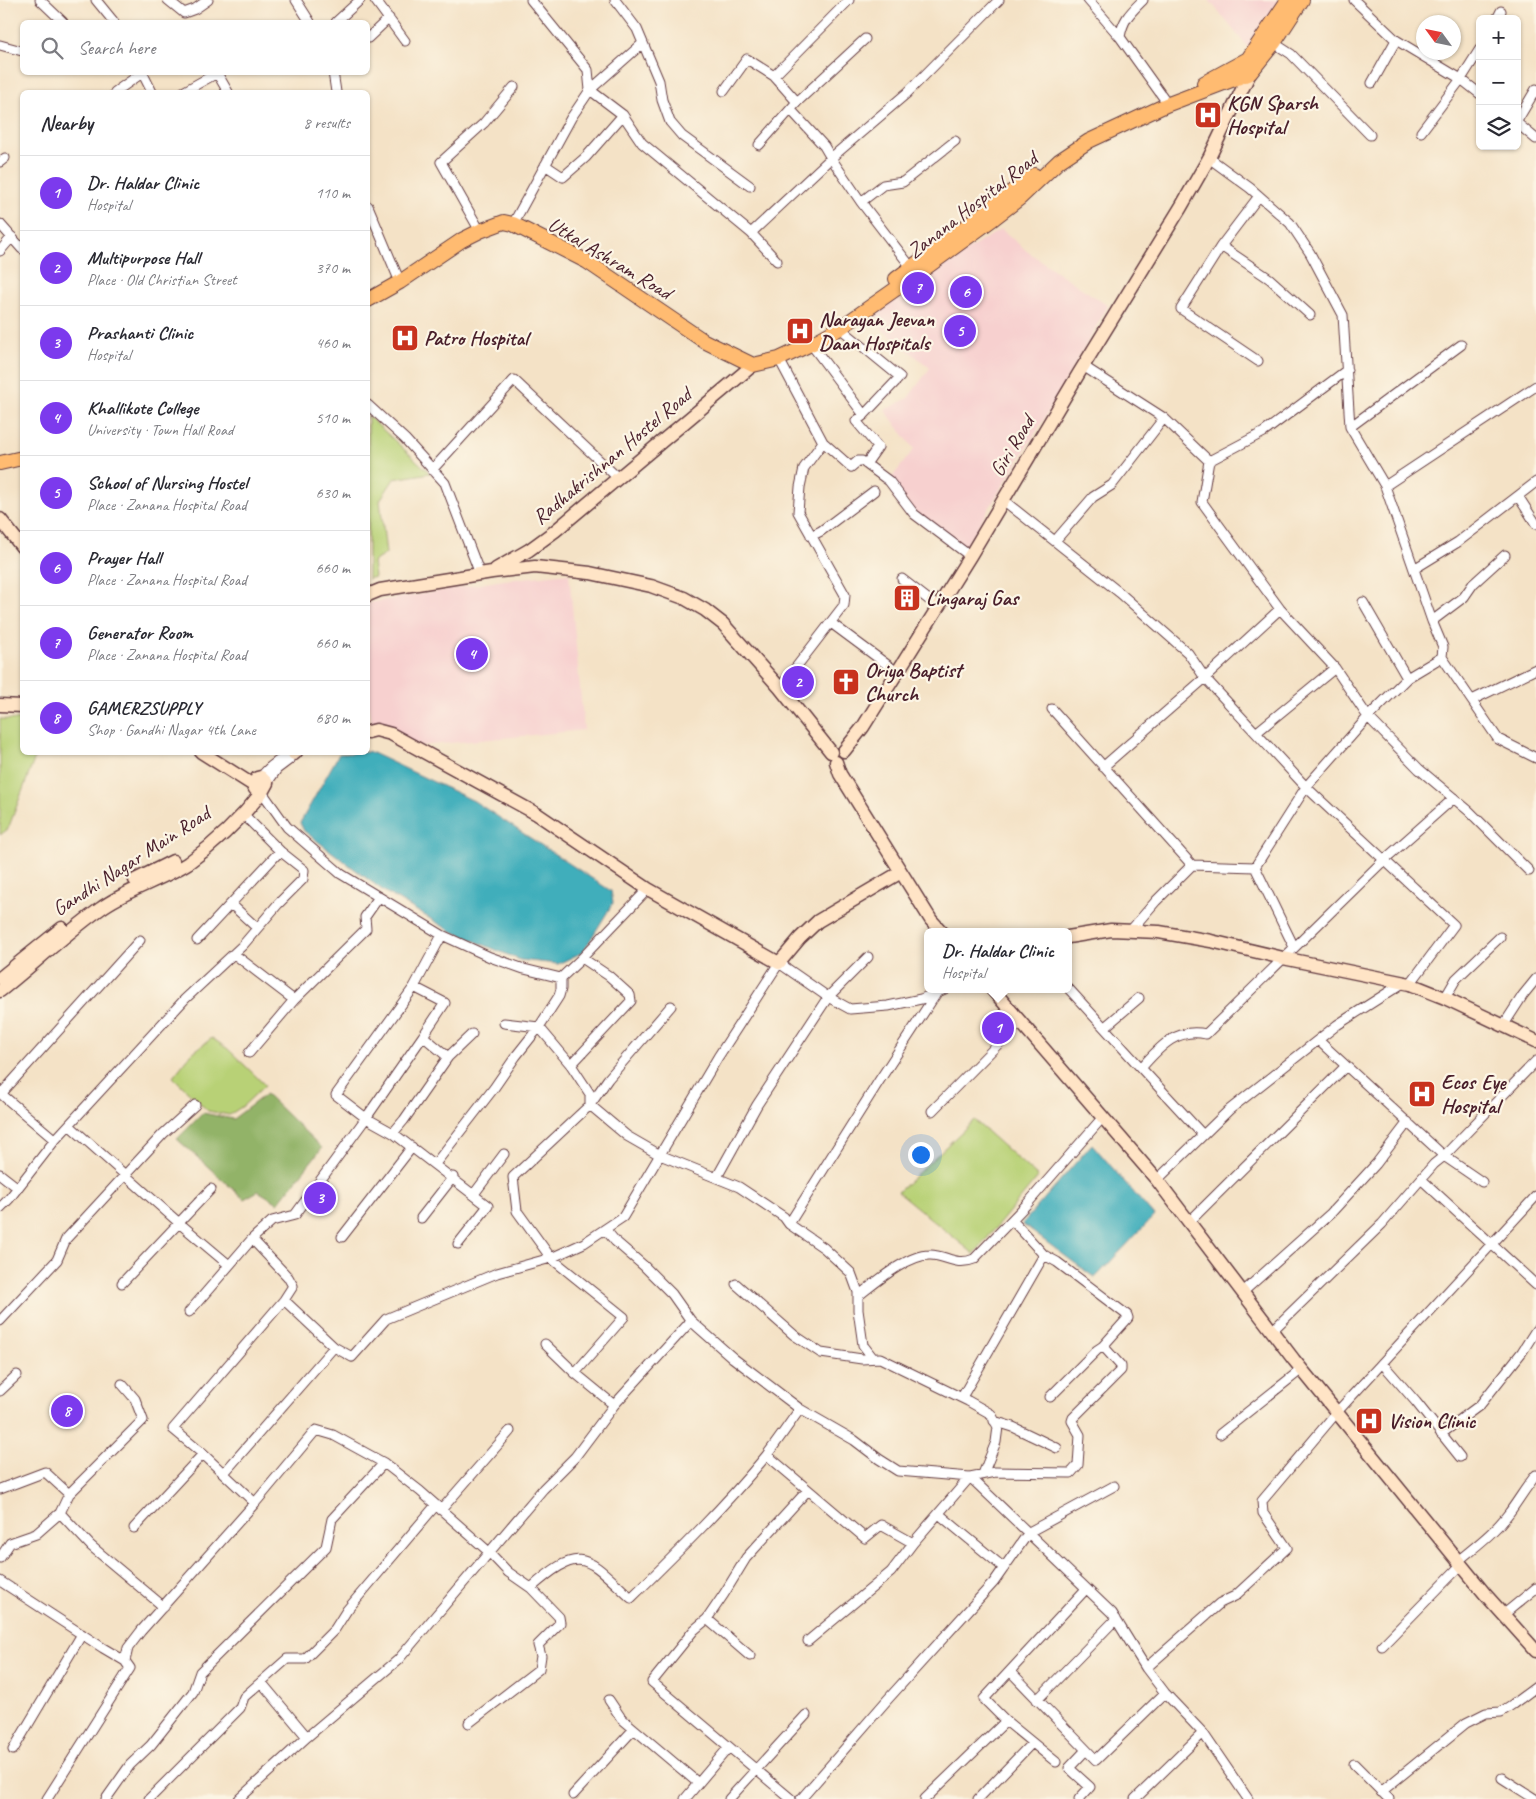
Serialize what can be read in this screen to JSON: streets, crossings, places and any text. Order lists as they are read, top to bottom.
{
  "streets": {
    "main road": [
      "Zanana Hospital Road",
      "Utkal Ashram Road",
      "Giri Road",
      "Radhakrishnan Hostel Road",
      "Gandhi Nagar Main Road"
    ]
  },
  "crossings": [
    ["Zanana Hospital Road", "Utkal Ashram Road"],
    ["Zanana Hospital Road", "Radhakrishnan Hostel Road"],
    ["Utkal Ashram Road", "Radhakrishnan Hostel Road"]
  ],
  "places": {
    "hospital": [
      "KGN Sparsh Hospital",
      "Narayan Jeevan Daan Hospitals",
      "Patro Hospital",
      "Ecos Eye Hospital",
      "Vision Clinic"
    ],
    "building": ["Lingaraj Gas"],
    "church": ["Oriya Baptist Church"]
  },
  "north": "top left",
  "page": {
    "map_buttons": ["+", "−"],
    "search": "Search here",
    "heading": ["Nearby", "8 results"],
    "list": [
      {
        "mark": "1",
        "name": "Dr. Haldar Clinic",
        "note": "Hospital",
        "value": "110 m"
      },
      {
        "mark": "2",
        "name": "Multipurpose Hall",
        "note": "Place · Old Christian Street",
        "value": "370 m"
      },
      {
        "mark": "3",
        "name": "Prashanti Clinic",
        "note": "Hospital",
        "value": "460 m"
      },
      {
        "mark": "4",
        "name": "Khallikote College",
        "note": "University · Town Hall Road",
        "value": "510 m"
      },
      {
        "mark": "5",
        "name": "School of Nursing Hostel",
        "note": "Place · Zanana Hospital Road",
        "value": "630 m"
      },
      {
        "mark": "6",
        "name": "Prayer Hall",
        "note": "Place · Zanana Hospital Road",
        "value": "660 m"
      },
      {
        "mark": "7",
        "name": "Generator Room",
        "note": "Place · Zanana Hospital Road",
        "value": "660 m"
      },
      {
        "mark": "8",
        "name": "GAMERZSUPPLY",
        "note": "Shop · Gandhi Nagar 4th Lane",
        "value": "680 m"
      }
    ],
    "pins": [
      "7",
      "6",
      "5",
      "4",
      "2",
      "1",
      "3",
      "8"
    ],
    "popup": ["Dr. Haldar Clinic", "Hospital"]
  }
}
